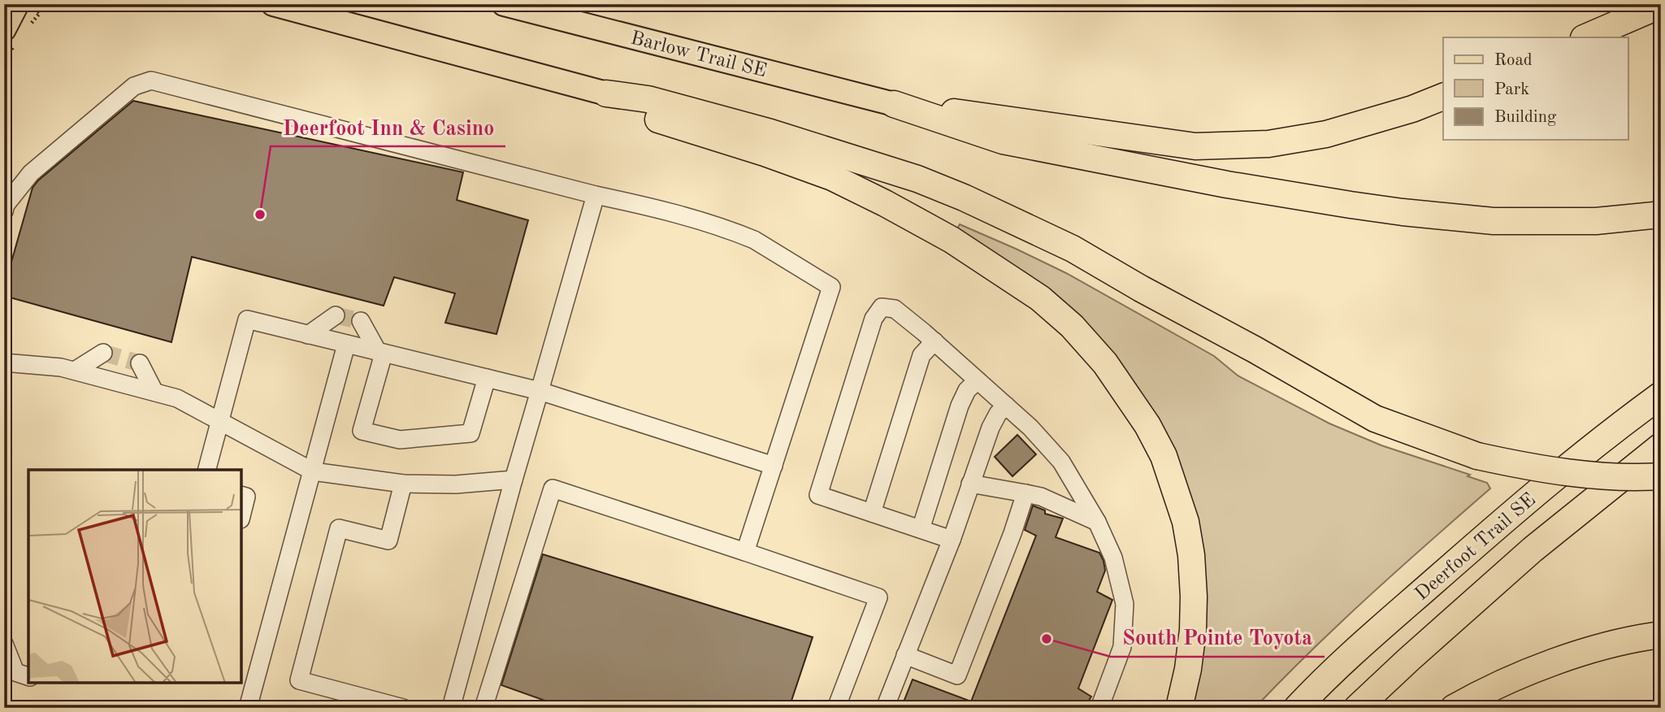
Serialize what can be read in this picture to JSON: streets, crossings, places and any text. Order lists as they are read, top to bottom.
{
  "streets": {
    "highway": ["Deerfoot Trail SE"],
    "main road": ["Barlow Trail SE"]
  },
  "places": ["Deerfoot Inn & Casino", "South Pointe Toyota"],
  "legend": ["Road", "Park", "Building"]
}
